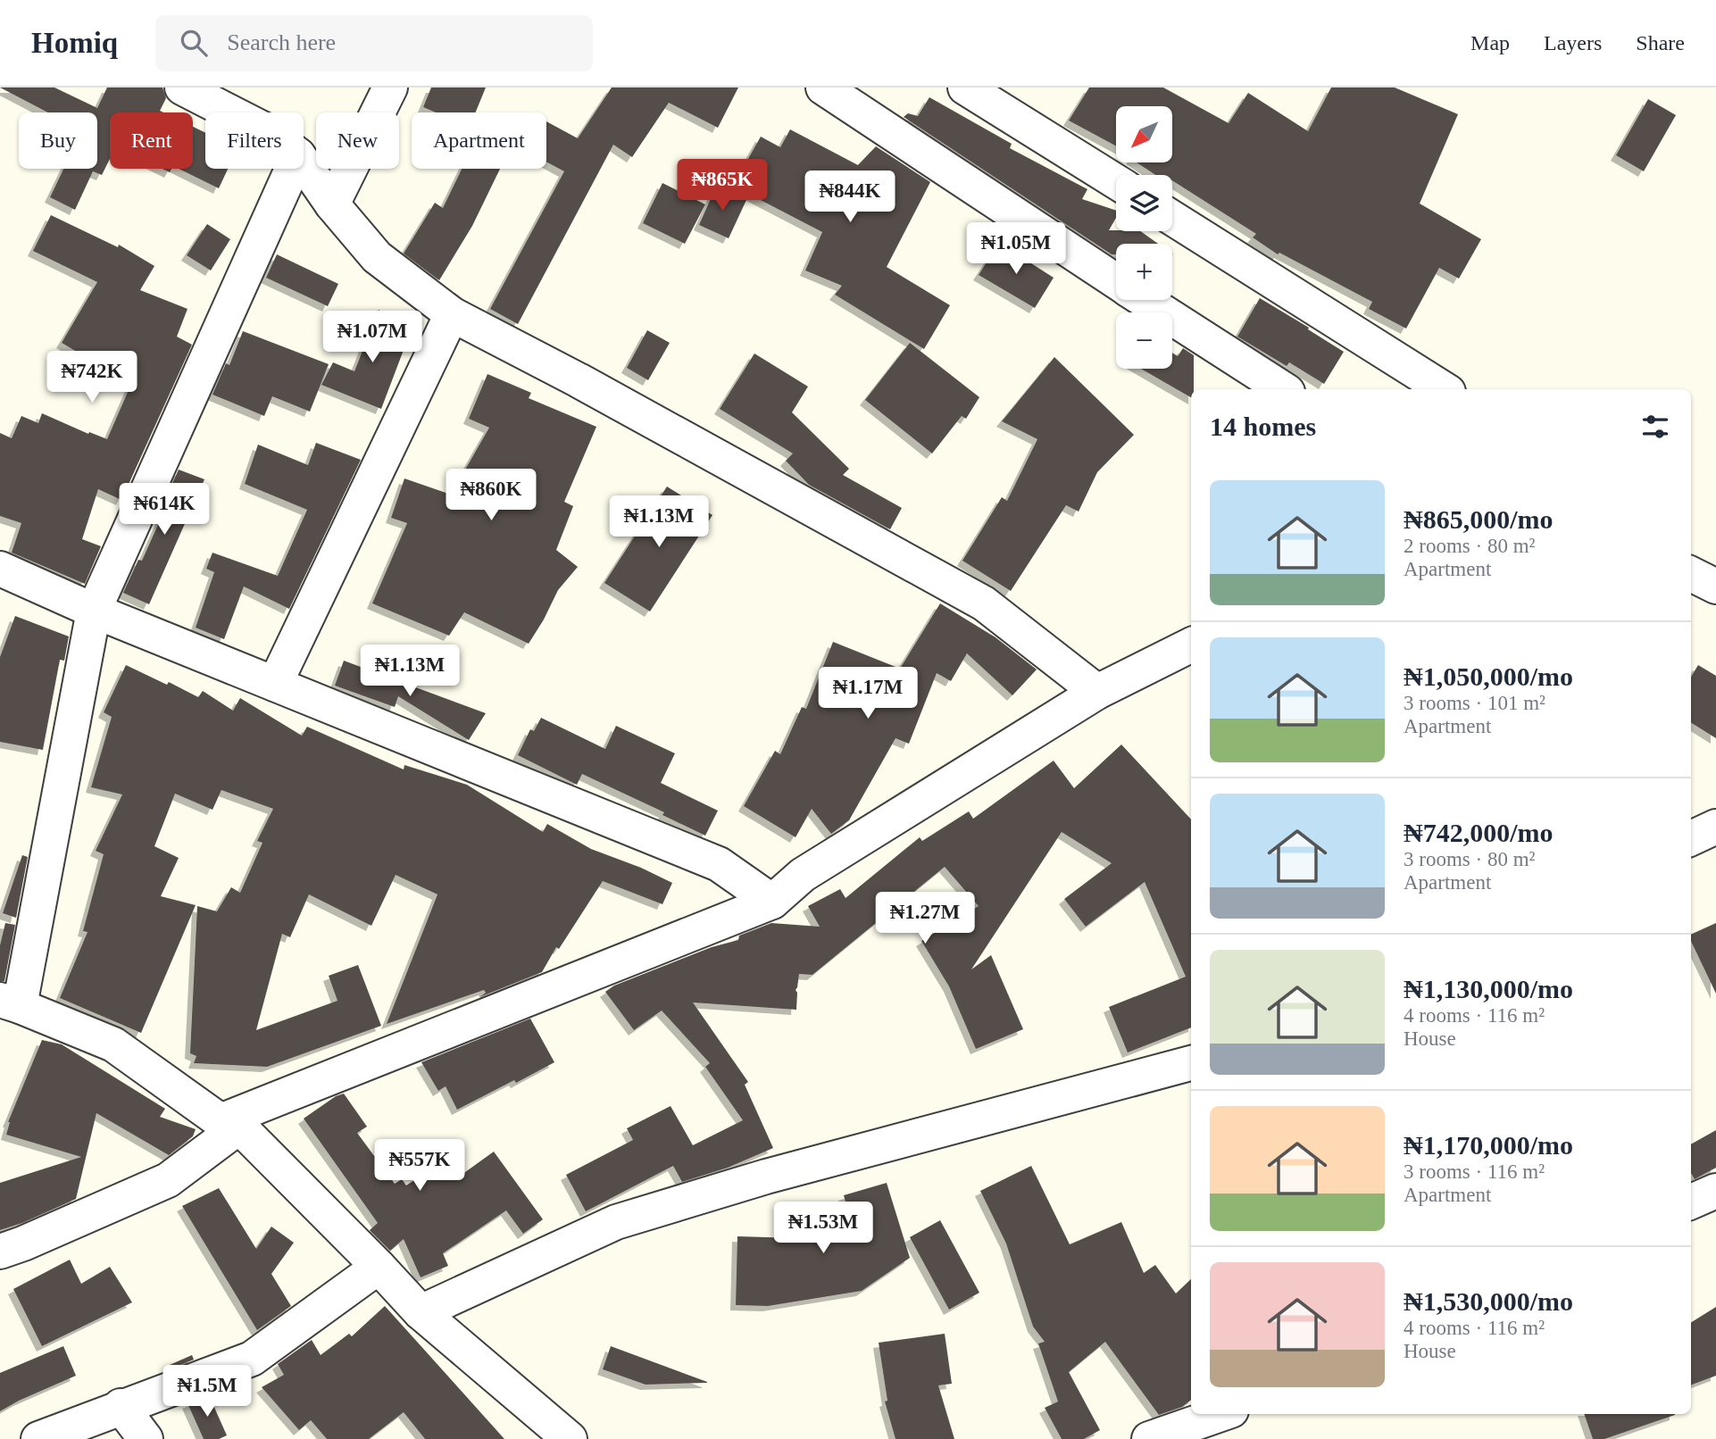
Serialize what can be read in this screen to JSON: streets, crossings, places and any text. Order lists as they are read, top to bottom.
{
  "north": "bottom left",
  "page": {
    "header": "Homiq",
    "search": "Search here",
    "nav": ["Map", "Layers", "Share"],
    "map_buttons": ["+", "−"],
    "chip": [
      "Buy",
      "Rent",
      "Filters",
      "New",
      "Apartment"
    ],
    "price": [
      "₦865K",
      "₦844K",
      "₦1.05M",
      "₦1.07M",
      "₦742K",
      "₦860K",
      "₦614K",
      "₦1.13M",
      "₦1.13M",
      "₦1.17M",
      "₦1.27M",
      "₦557K",
      "₦1.53M",
      "₦1.5M"
    ],
    "heading": "14 homes",
    "list": [
      {
        "name": "₦865,000/mo",
        "note": "2 rooms · 80 m² · Apartment"
      },
      {
        "name": "₦1,050,000/mo",
        "note": "3 rooms · 101 m² · Apartment"
      },
      {
        "name": "₦742,000/mo",
        "note": "3 rooms · 80 m² · Apartment"
      },
      {
        "name": "₦1,130,000/mo",
        "note": "4 rooms · 116 m² · House"
      },
      {
        "name": "₦1,170,000/mo",
        "note": "3 rooms · 116 m² · Apartment"
      },
      {
        "name": "₦1,530,000/mo",
        "note": "4 rooms · 116 m² · House"
      }
    ]
  }
}
